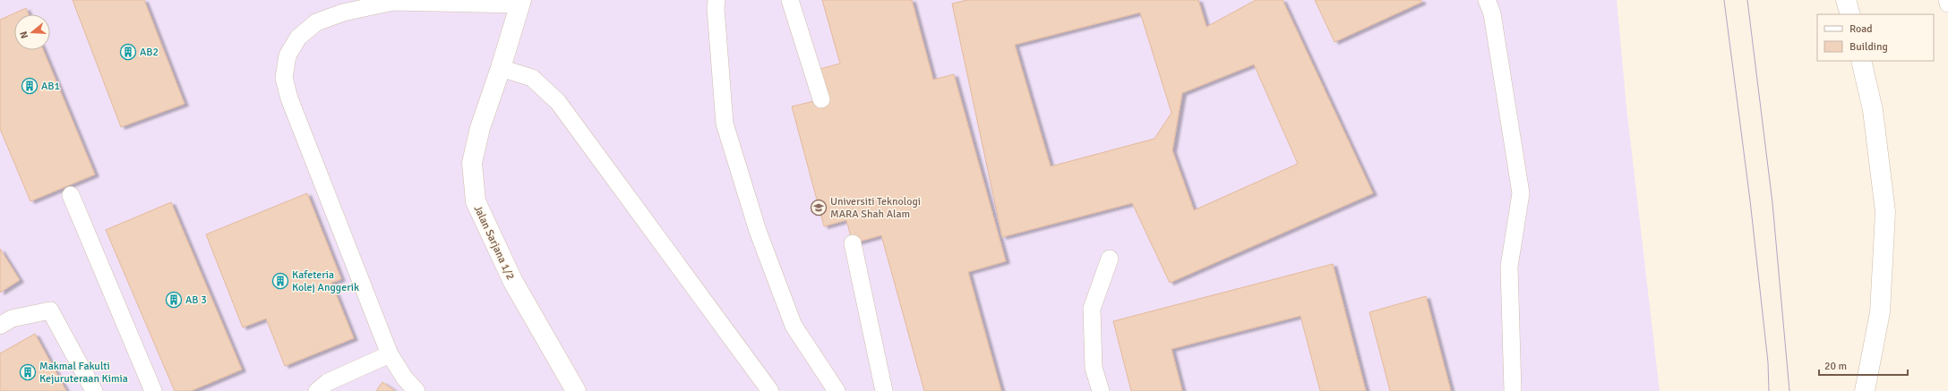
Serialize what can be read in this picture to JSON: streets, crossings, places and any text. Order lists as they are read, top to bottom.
{
  "streets": {
    "street": ["Jalan Sarjana 1/2"]
  },
  "places": {
    "building": [
      "AB2",
      "AB1",
      "Kafeteria Kolej Anggerik",
      "AB 3",
      "Makmal Fakulti Kejuruteraan Kimia"
    ],
    "school or university": ["Universiti Teknologi MARA Shah Alam"]
  },
  "legend": ["Road", "Building"],
  "scale_bar": "20 m",
  "north": "left"
}
